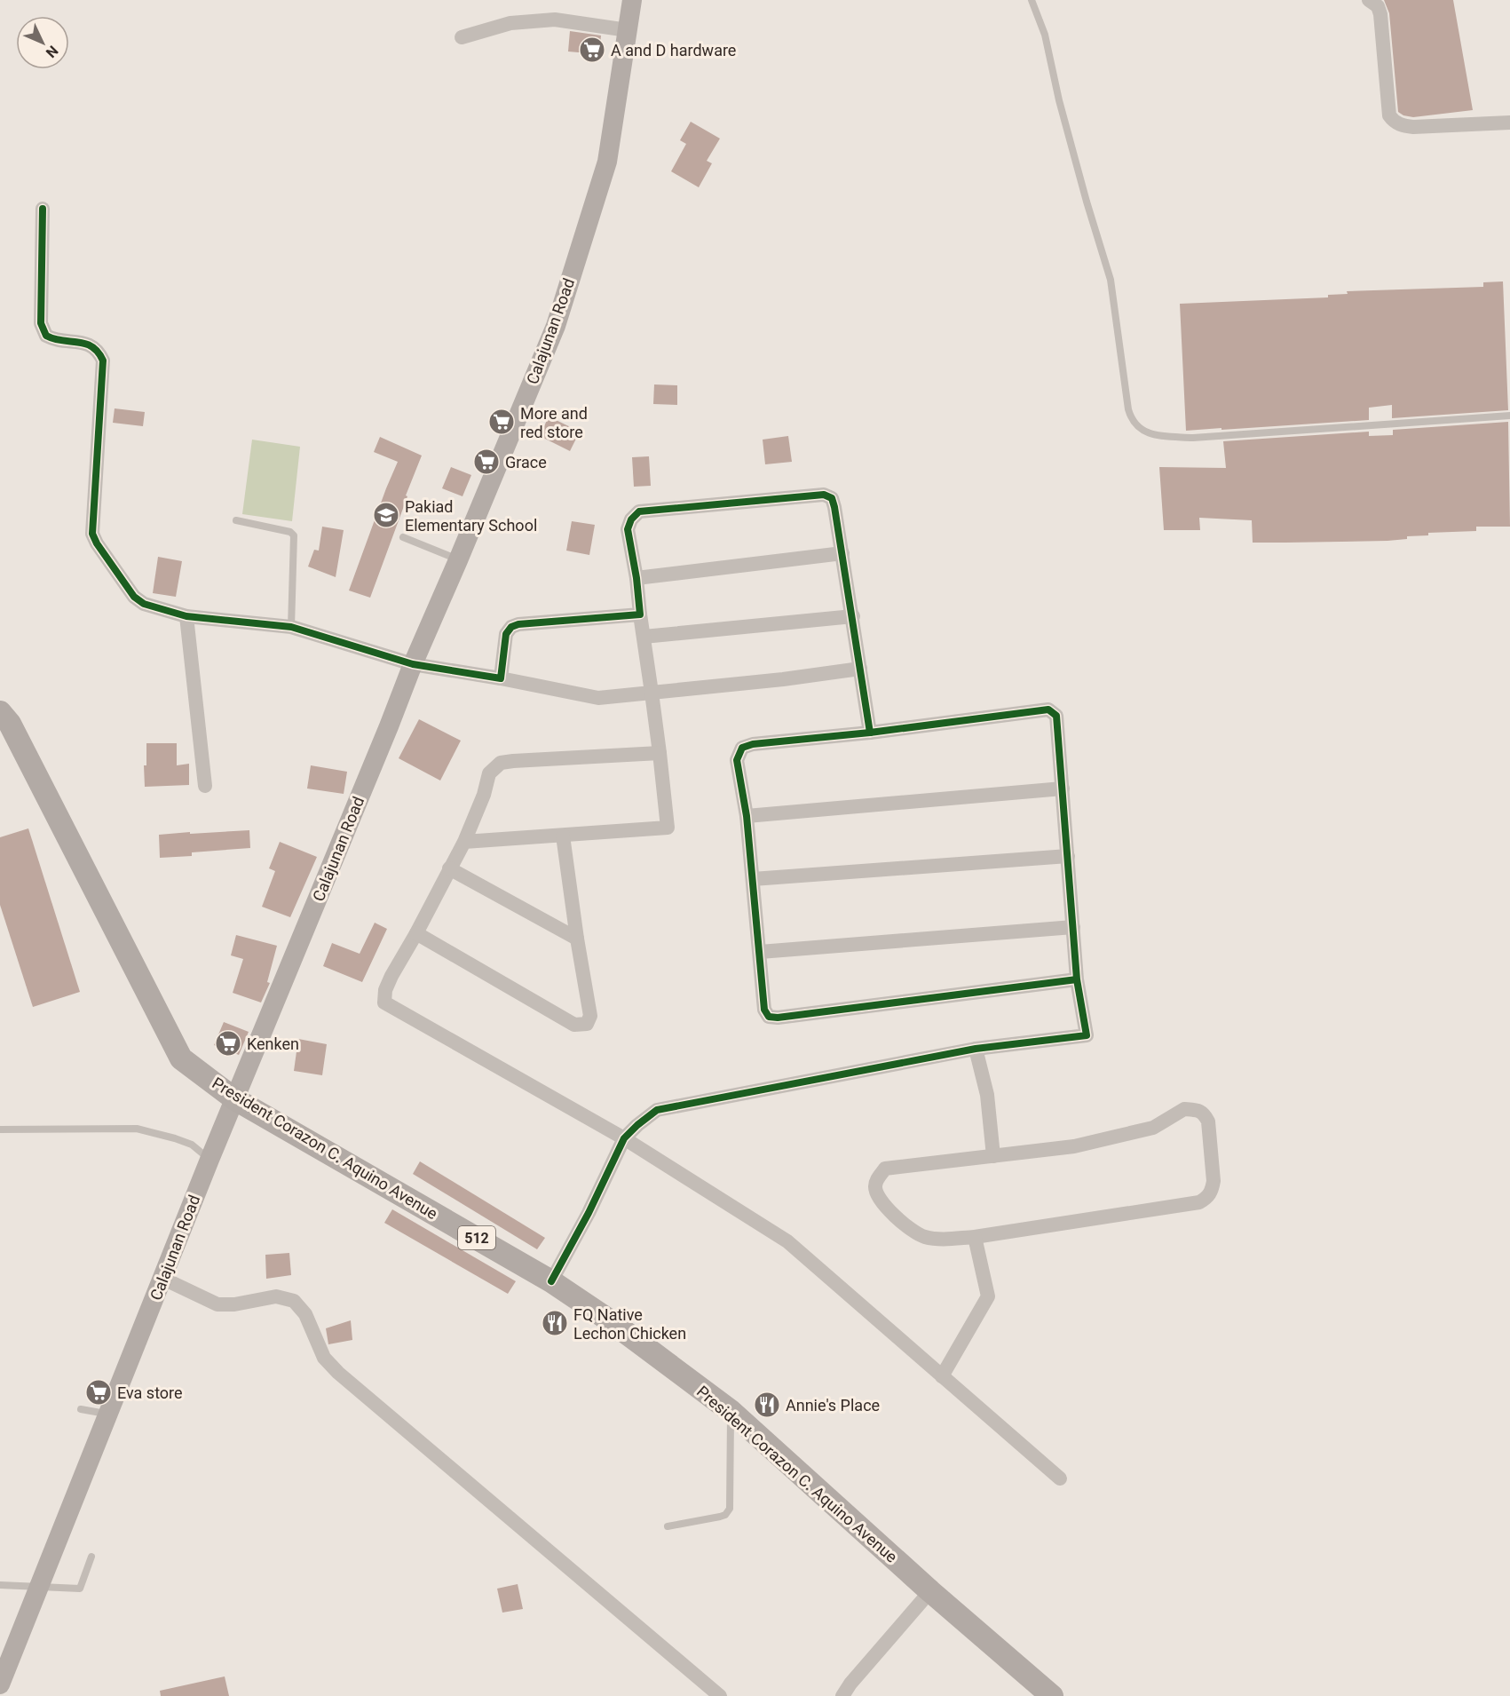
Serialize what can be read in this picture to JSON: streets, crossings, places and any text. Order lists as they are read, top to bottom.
{
  "streets": {
    "main road": ["Calajunan Road", "President Corazon C. Aquino Avenue", "512"]
  },
  "crossings": [
    ["Calajunan Road", "President Corazon C. Aquino Avenue"]
  ],
  "places": {
    "supermarket": [
      "A and D hardware",
      "More and red store",
      "Grace",
      "Kenken",
      "Eva store"
    ],
    "school or university": ["Pakiad Elementary School"],
    "restaurant": ["FQ Native Lechon Chicken", "Annie's Place"]
  },
  "north": "bottom right"
}
